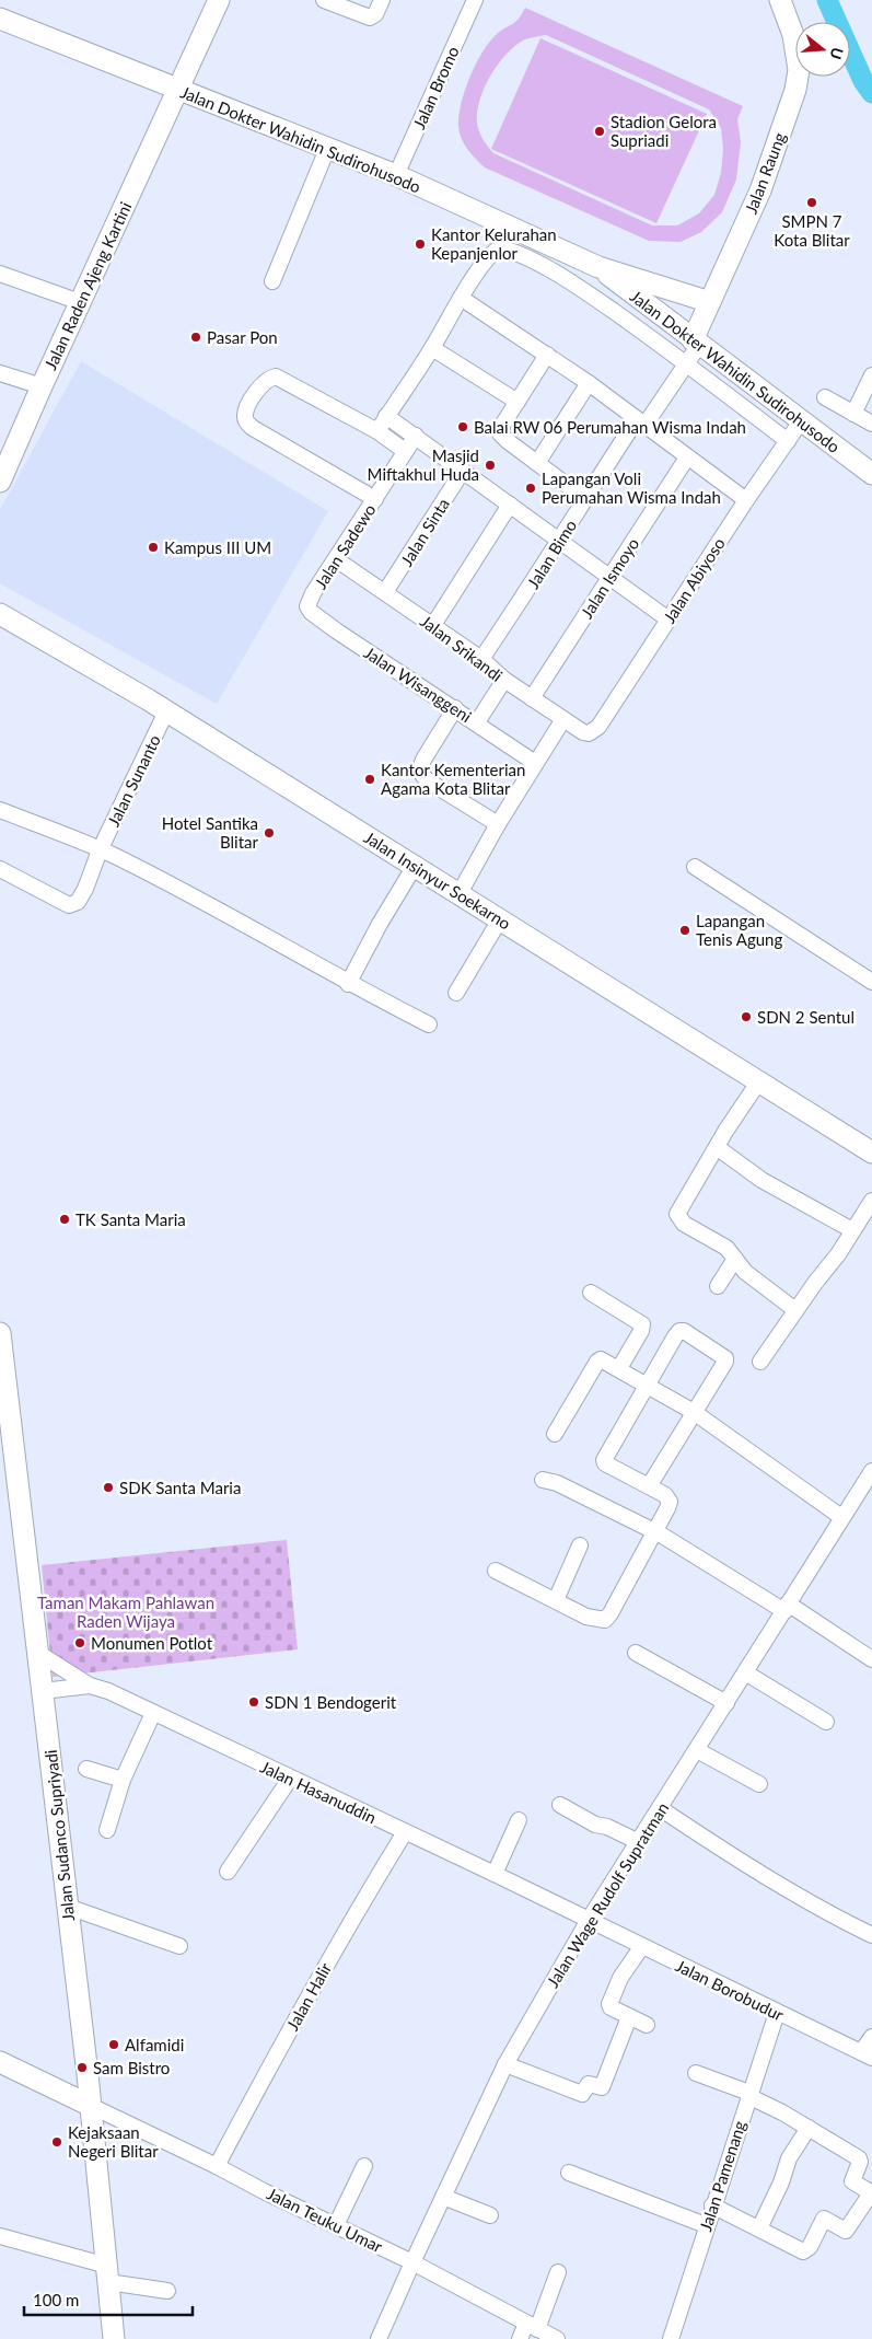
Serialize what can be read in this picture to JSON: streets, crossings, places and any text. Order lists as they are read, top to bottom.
{
  "streets": {
    "main road": [
      "Jalan Dokter Wahidin Sudirohusodo",
      "Jalan Raung",
      "Jalan Raden Ajeng Kartini",
      "Jalan Insinyur Soekarno",
      "Jalan Sudanco Supriyadi"
    ],
    "street": [
      "Jalan Bromo",
      "Jalan Sinta",
      "Jalan Sadewo",
      "Jalan Bimo",
      "Jalan Ismoyo",
      "Jalan Abiyoso",
      "Jalan Srikandi",
      "Jalan Wisanggeni",
      "Jalan Sunanto",
      "Jalan Hasanuddin",
      "Jalan Wage Rudolf Supratman",
      "Jalan Borobudur",
      "Jalan Halir",
      "Jalan Pamenang",
      "Jalan Teuku Umar"
    ]
  },
  "crossings": [
    ["Jalan Bromo", "Jalan Dokter Wahidin Sudirohusodo"],
    ["Jalan Dokter Wahidin Sudirohusodo", "Jalan Raung"],
    ["Jalan Dokter Wahidin Sudirohusodo", "Jalan Raden Ajeng Kartini"],
    ["Jalan Dokter Wahidin Sudirohusodo", "Jalan Bimo"],
    ["Jalan Dokter Wahidin Sudirohusodo", "Jalan Abiyoso"],
    ["Jalan Raung", "Jalan Bimo"],
    ["Jalan Sinta", "Jalan Srikandi"],
    ["Jalan Sadewo", "Jalan Srikandi"],
    ["Jalan Sadewo", "Jalan Wisanggeni"],
    ["Jalan Bimo", "Jalan Srikandi"],
    ["Jalan Ismoyo", "Jalan Srikandi"],
    ["Jalan Abiyoso", "Jalan Srikandi"],
    ["Jalan Sunanto", "Jalan Insinyur Soekarno"],
    ["Jalan Hasanuddin", "Jalan Sudanco Supriyadi"],
    ["Jalan Hasanuddin", "Jalan Wage Rudolf Supratman"],
    ["Jalan Hasanuddin", "Jalan Borobudur"],
    ["Jalan Hasanuddin", "Jalan Halir"],
    ["Jalan Sudanco Supriyadi", "Jalan Teuku Umar"],
    ["Jalan Wage Rudolf Supratman", "Jalan Borobudur"],
    ["Jalan Wage Rudolf Supratman", "Jalan Teuku Umar"],
    ["Jalan Borobudur", "Jalan Pamenang"],
    ["Jalan Halir", "Jalan Teuku Umar"]
  ],
  "parks": ["Taman Makam Pahlawan Raden Wijaya"],
  "places": [
    "Stadion Gelora Supriadi",
    "SMPN 7 Kota Blitar",
    "Kantor Kelurahan Kepanjenlor",
    "Pasar Pon",
    "Balai RW 06 Perumahan Wisma Indah",
    "Masjid Miftakhul Huda",
    "Lapangan Voli Perumahan Wisma Indah",
    "Kampus III UM",
    "Kantor Kementerian Agama Kota Blitar",
    "Hotel Santika Blitar",
    "Lapangan Tenis Agung",
    "SDN 2 Sentul",
    "TK Santa Maria",
    "SDK Santa Maria",
    "Monumen Potlot",
    "SDN 1 Bendogerit",
    "Alfamidi",
    "Sam Bistro",
    "Kejaksaan Negeri Blitar"
  ],
  "scale_bar": "100 m",
  "north": "right"
}
